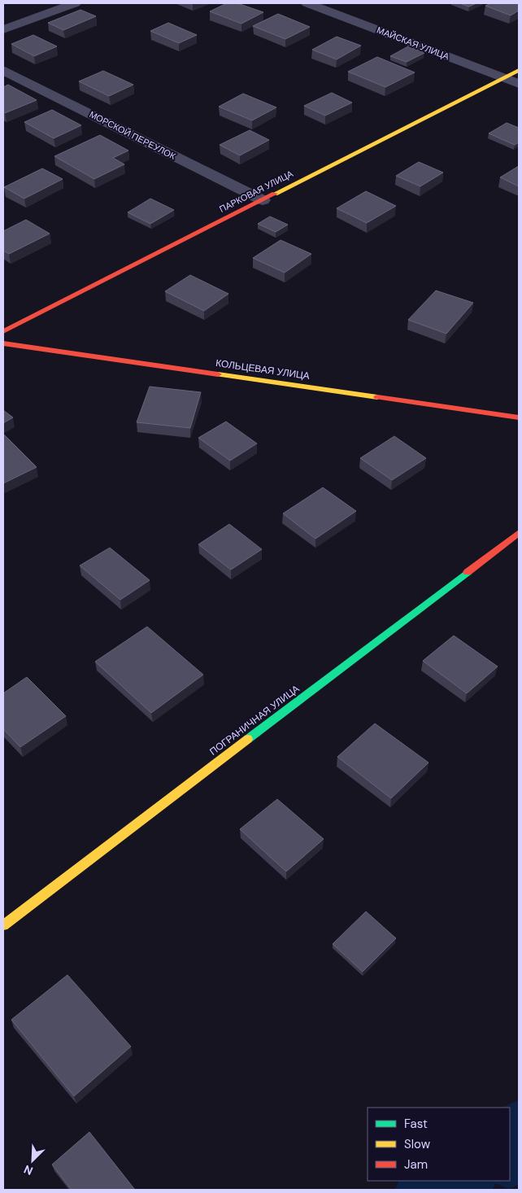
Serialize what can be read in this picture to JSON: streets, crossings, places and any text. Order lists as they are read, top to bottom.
{
  "streets": {
    "street": [
      "МАЙСКАЯ УЛИЦА",
      "МОРСКОЙ ПЕРЕУЛОК",
      "ПАРКОВАЯ УЛИЦА",
      "КОЛЬЦЕВАЯ УЛИЦА",
      "ПОГРАНИЧНАЯ УЛИЦА"
    ]
  },
  "crossings": [
    ["МАЙСКАЯ УЛИЦА", "ПАРКОВАЯ УЛИЦА"],
    ["МОРСКОЙ ПЕРЕУЛОК", "ПАРКОВАЯ УЛИЦА"]
  ],
  "legend": ["Fast", "Slow", "Jam"],
  "north": "bottom left"
}
